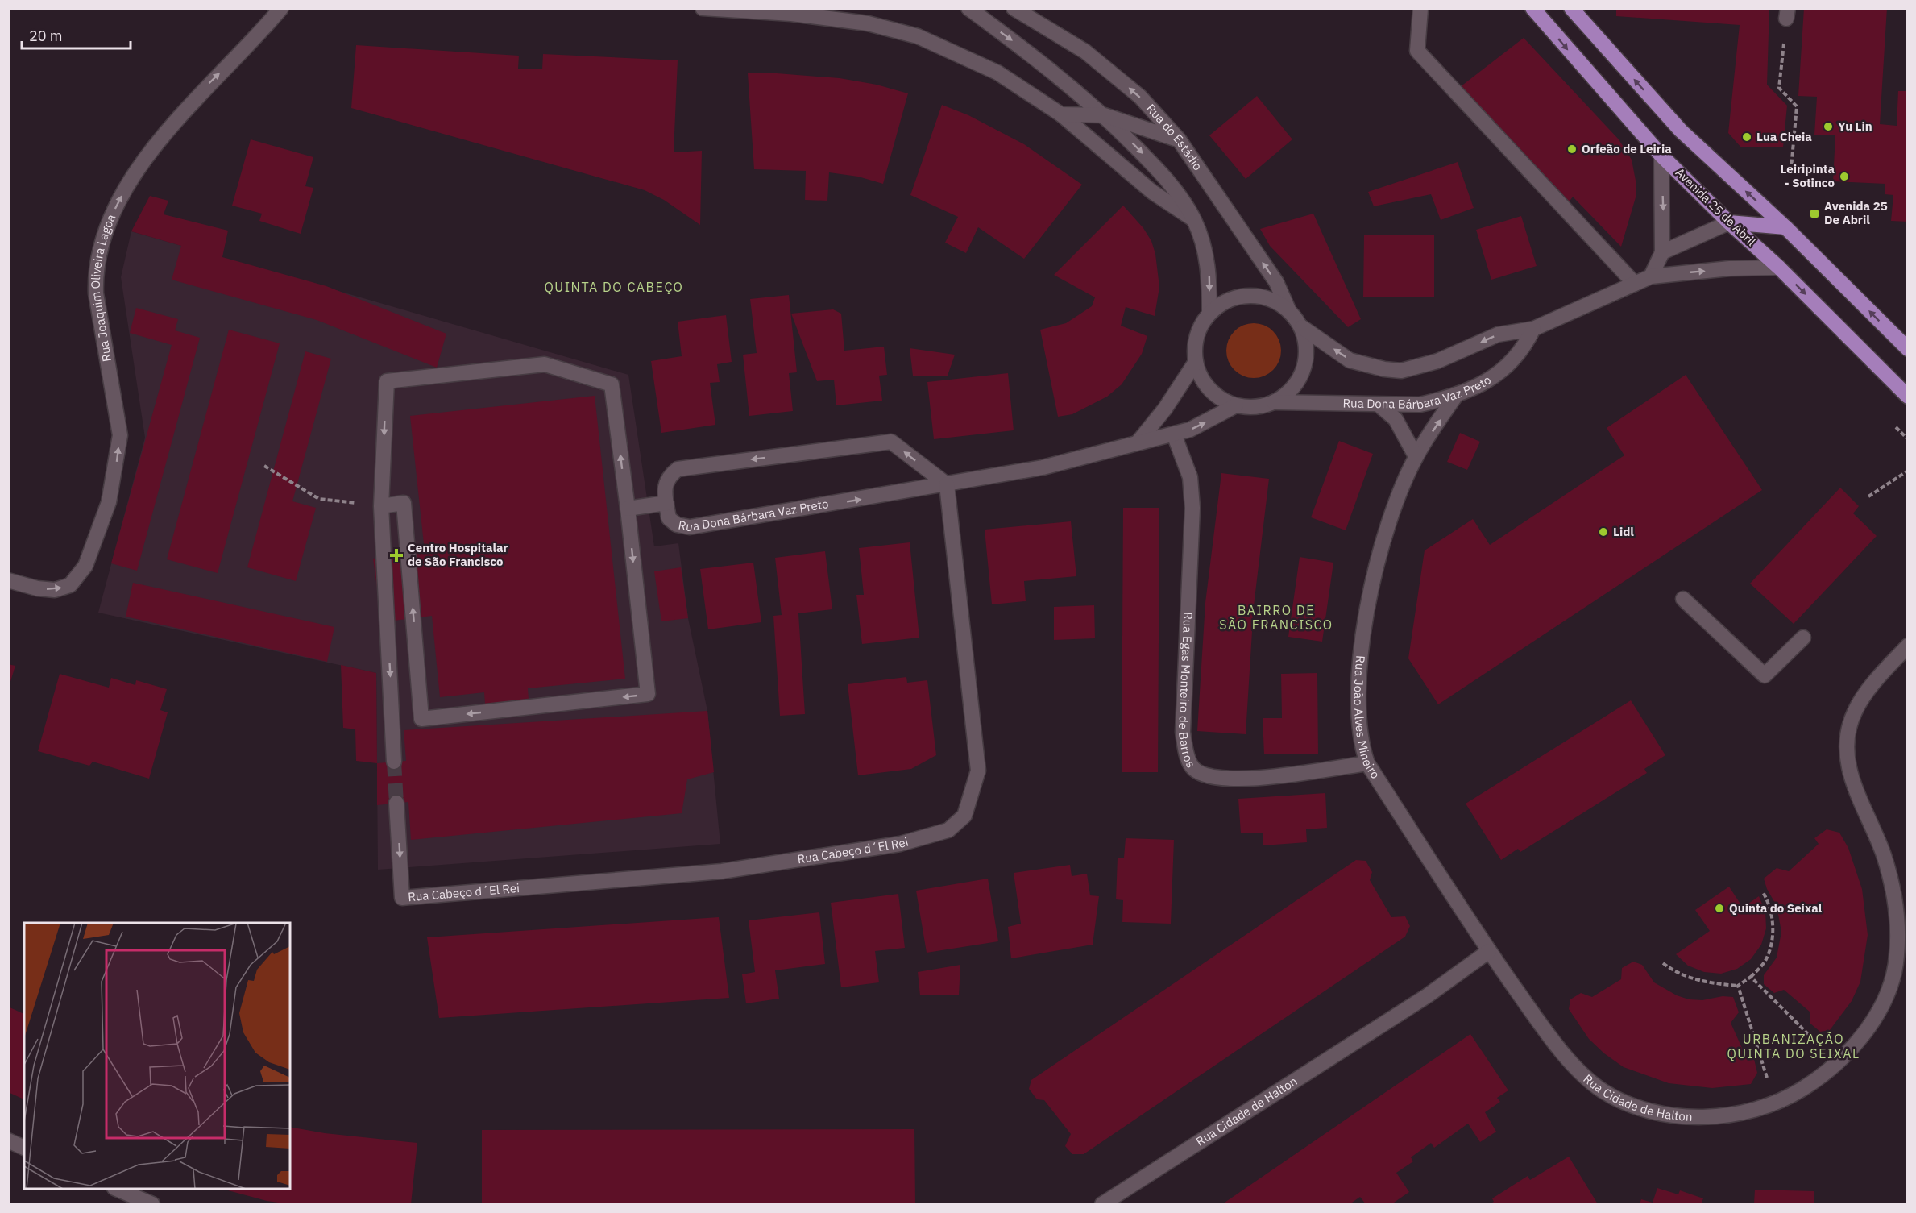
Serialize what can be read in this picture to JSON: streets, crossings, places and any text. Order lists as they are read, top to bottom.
{
  "streets": {
    "main road": ["Avenida 25 de Abril"],
    "street": [
      "Rua do Estádio",
      "Rua Joaquim Oliveira Lagoa",
      "Rua Dona Bárbara Vaz Preto",
      "Rua Egas Monteiro de Barros",
      "Rua João Alves Mineiro",
      "Rua Cabeço d´El Rei",
      "Rua Cidade de Halton"
    ]
  },
  "crossings": [
    ["Rua do Estádio", "Rua Dona Bárbara Vaz Preto"],
    ["Avenida 25 de Abril", "Rua Dona Bárbara Vaz Preto"],
    ["Rua Dona Bárbara Vaz Preto", "Rua Egas Monteiro de Barros"],
    ["Rua Dona Bárbara Vaz Preto", "Rua João Alves Mineiro"],
    ["Rua Dona Bárbara Vaz Preto", "Rua Cabeço d´El Rei"],
    ["Rua Egas Monteiro de Barros", "Rua João Alves Mineiro"],
    ["Rua João Alves Mineiro", "Rua Cidade de Halton"]
  ],
  "one_way": ["Rua Joaquim Oliveira Lagoa"],
  "districts": ["QUINTA DO CABEÇO", "BAIRRO DE SÃO FRANCISCO", "URBANIZAÇÃO QUINTA DO SEIXAL"],
  "places": {
    "other": [
      "Yu Lin",
      "Lua Cheia",
      "Orfeão de Leiria",
      "Leiripinta - Sotinco",
      "Lidl",
      "Quinta do Seixal"
    ],
    "transit": ["Avenida 25 De Abril"],
    "health": ["Centro Hospitalar de São Francisco"]
  },
  "scale_bar": "20 m"
}
